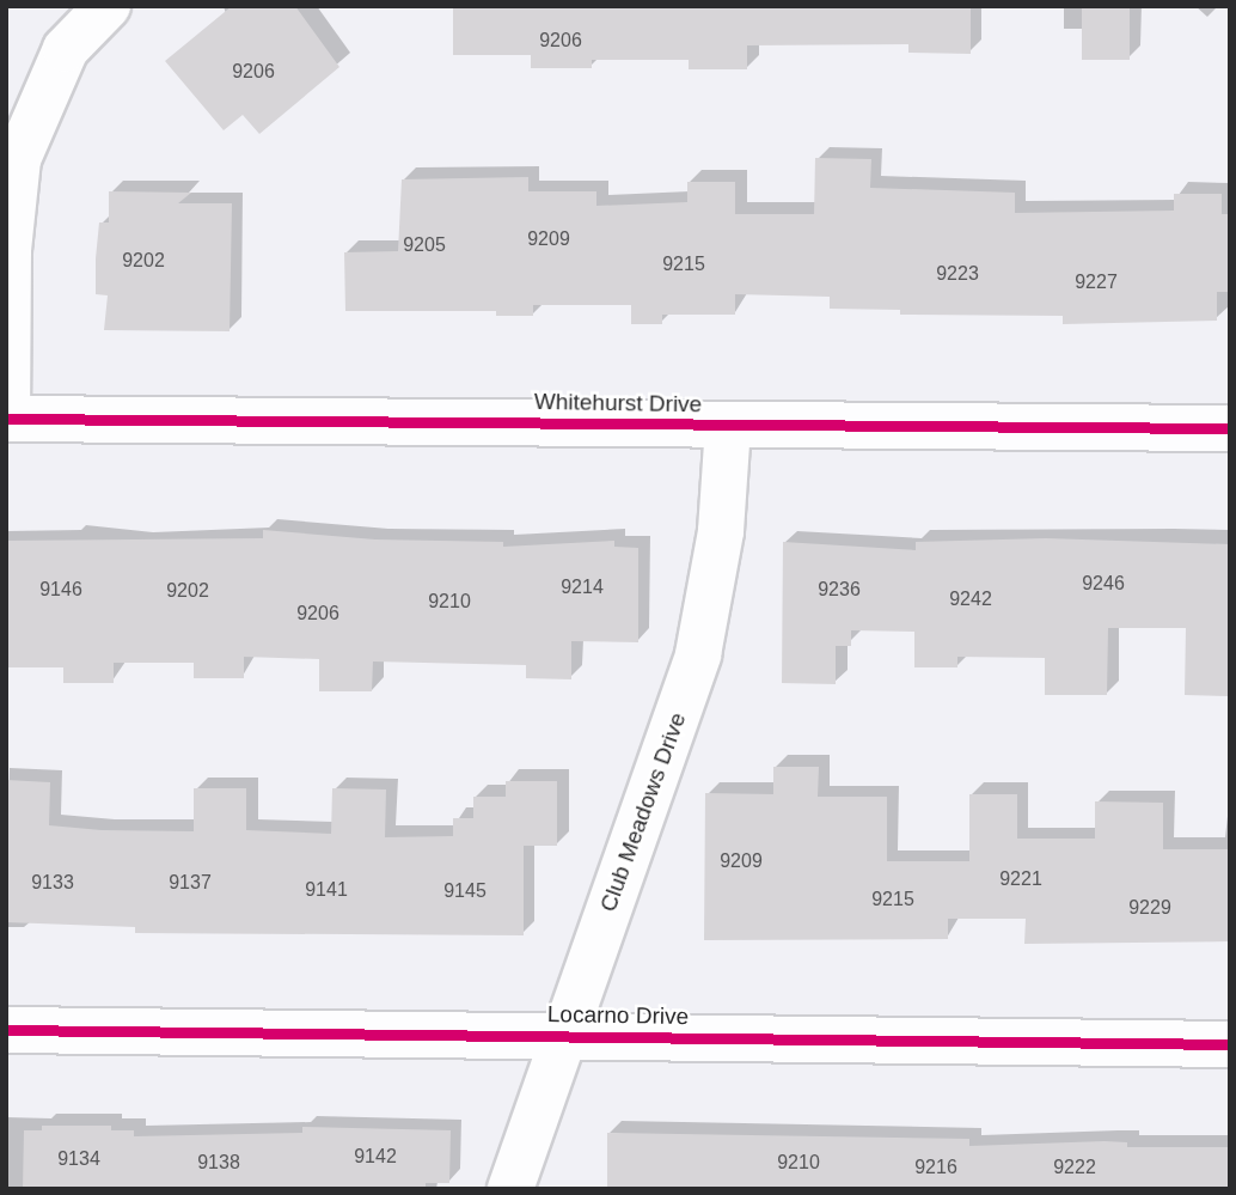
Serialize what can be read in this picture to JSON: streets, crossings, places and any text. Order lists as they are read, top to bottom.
{
  "streets": {
    "street": ["Whitehurst Drive", "Club Meadows Drive", "Locarno Drive"]
  },
  "crossings": [
    ["Whitehurst Drive", "Club Meadows Drive"],
    ["Club Meadows Drive", "Locarno Drive"]
  ],
  "house_numbers": [
    "9206",
    "9206",
    "9209",
    "9205",
    "9202",
    "9215",
    "9223",
    "9227",
    "9246",
    "9214",
    "9146",
    "9236",
    "9202",
    "9242",
    "9210",
    "9206",
    "9209",
    "9221",
    "9133",
    "9137",
    "9141",
    "9145",
    "9215",
    "9229",
    "9142",
    "9134",
    "9138",
    "9210",
    "9216",
    "9222"
  ]
}
